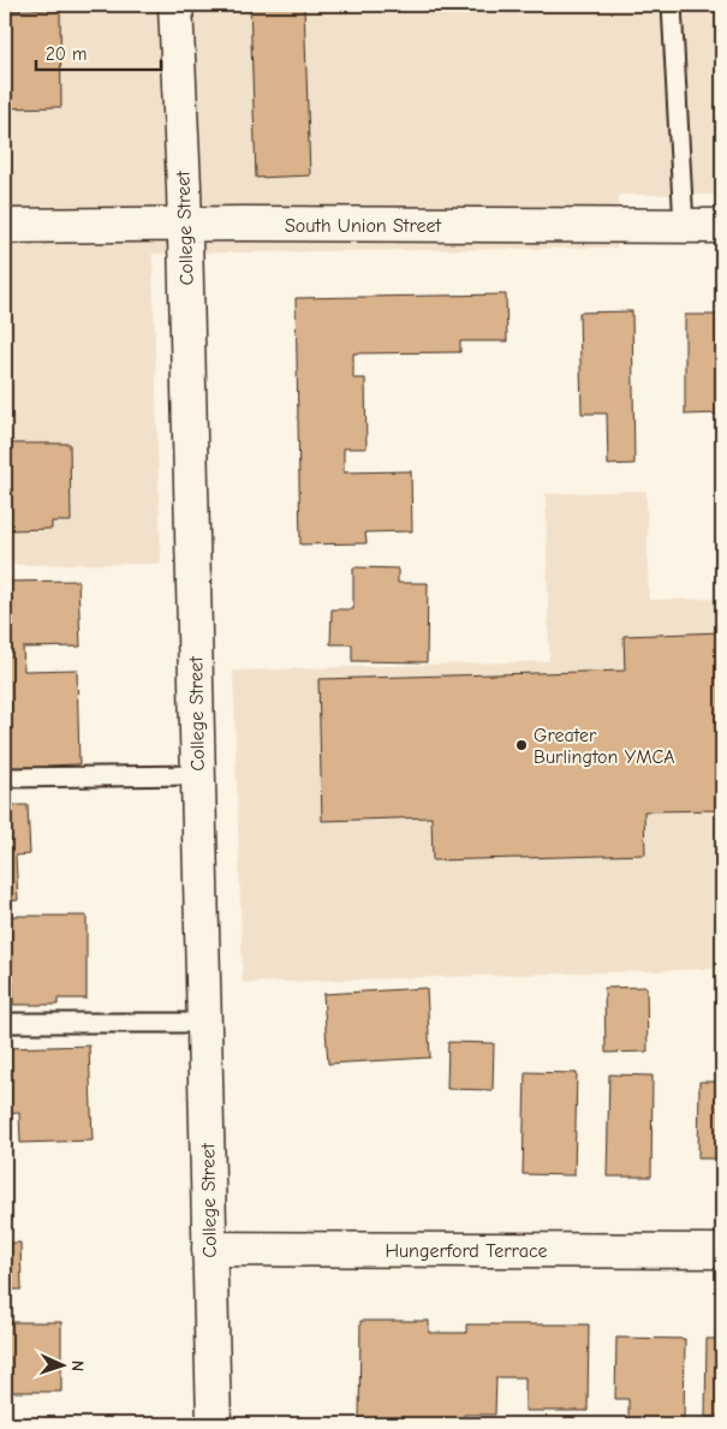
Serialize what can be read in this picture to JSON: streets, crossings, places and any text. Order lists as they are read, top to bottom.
{
  "streets": {
    "street": ["South Union Street", "College Street", "Hungerford Terrace"]
  },
  "crossings": [
    ["South Union Street", "College Street"],
    ["College Street", "Hungerford Terrace"]
  ],
  "places": ["Greater Burlington YMCA"],
  "scale_bar": "20 m",
  "north": "right"
}
